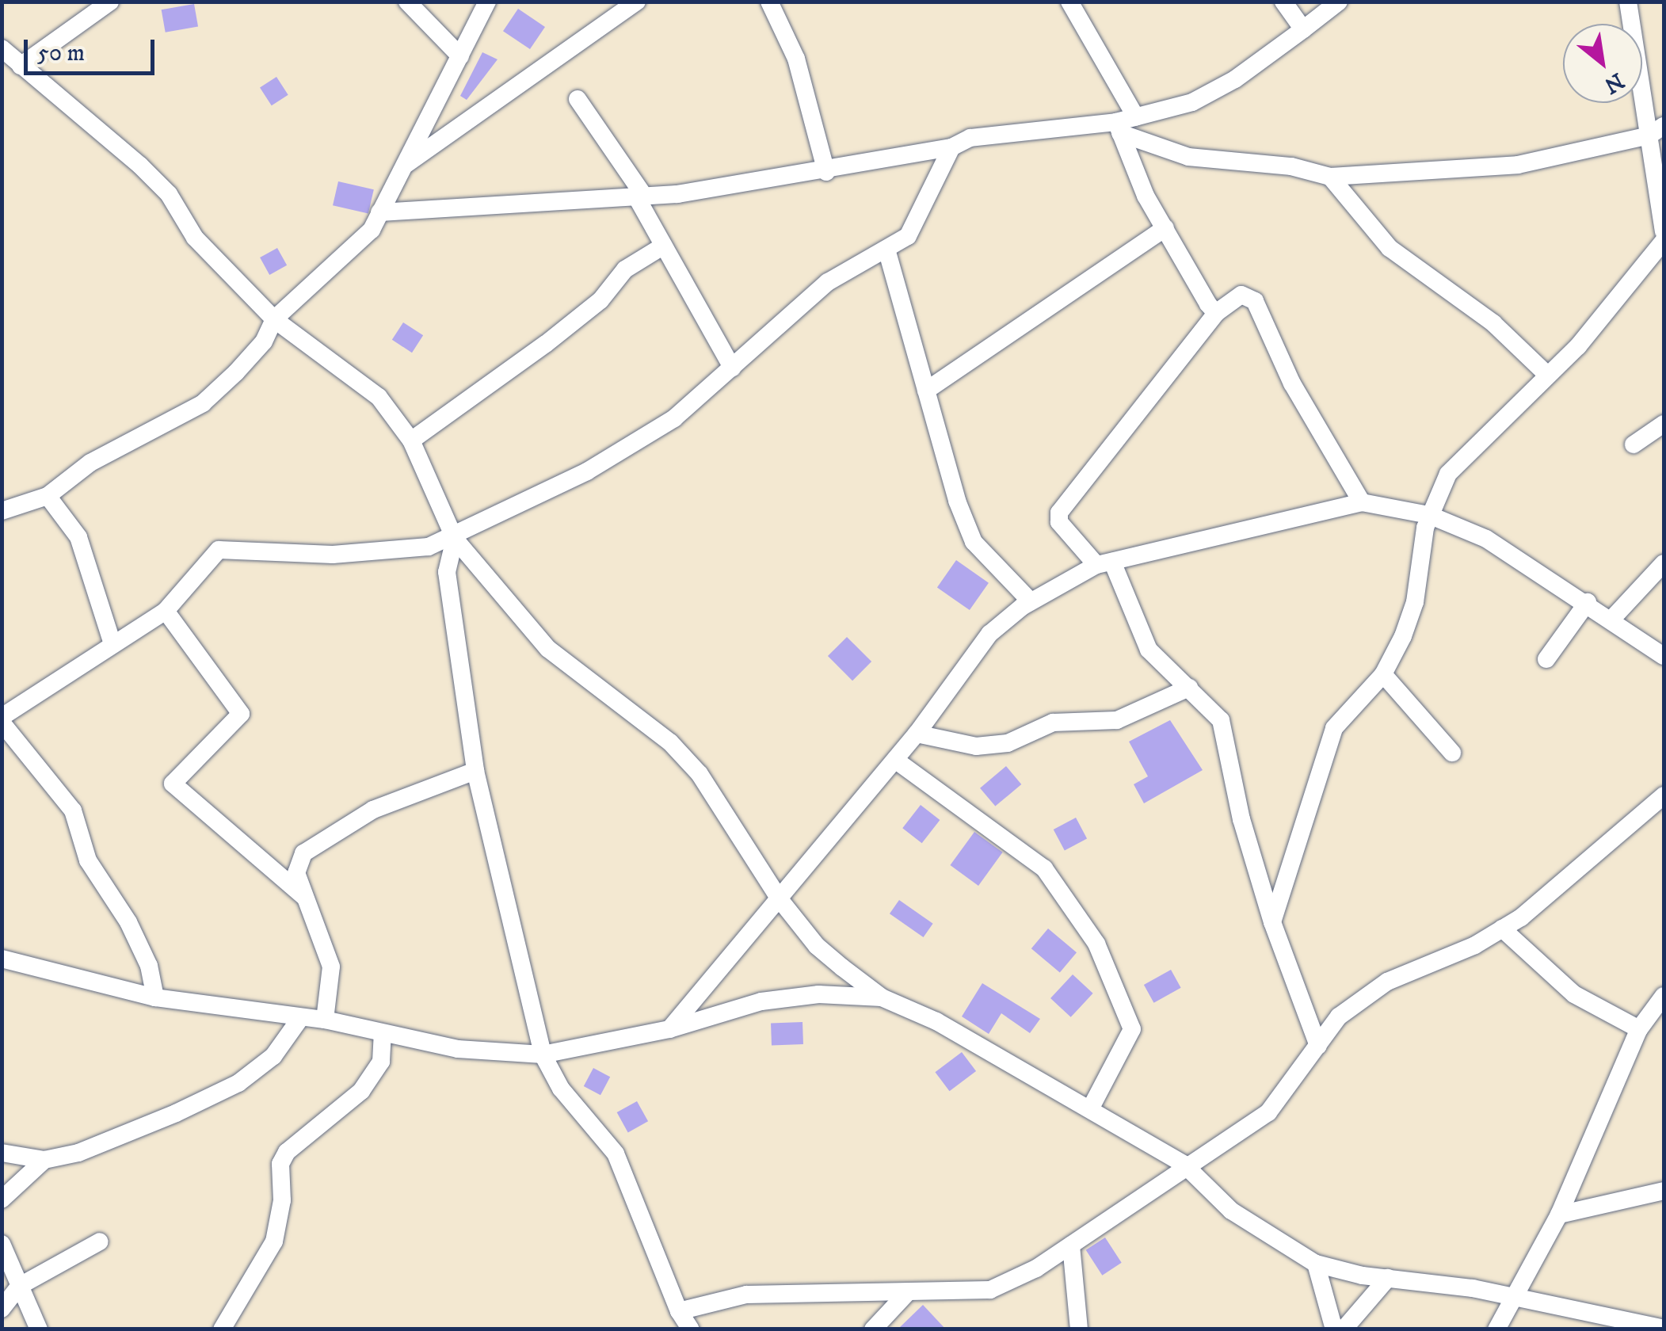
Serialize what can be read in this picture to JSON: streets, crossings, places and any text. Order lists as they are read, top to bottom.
{
  "scale_bar": "50 m",
  "north": "bottom right"
}
